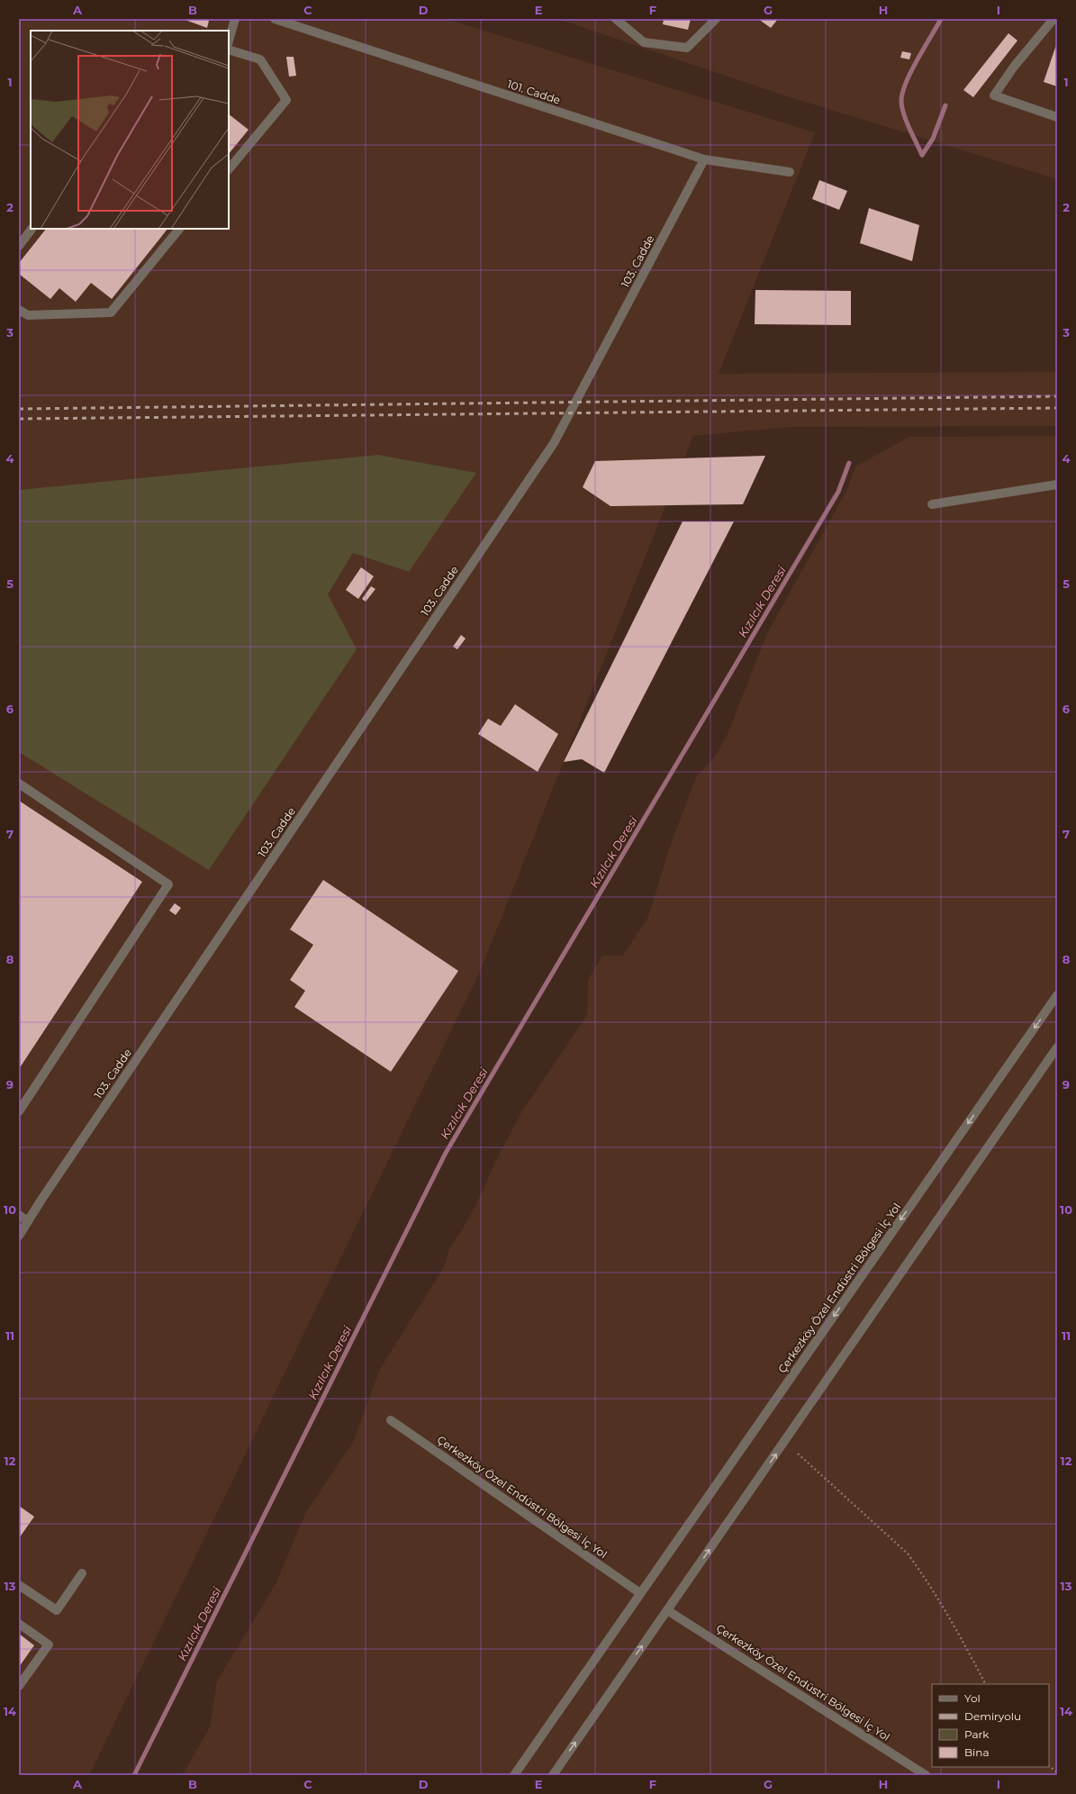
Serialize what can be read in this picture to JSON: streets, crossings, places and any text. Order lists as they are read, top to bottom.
{
  "streets": {
    "street": ["101. Cadde", "103. Cadde", "Çerkezköy Özel Endüstri Bölgesi İç Yol"]
  },
  "crossings": [
    ["101. Cadde", "103. Cadde"]
  ],
  "water": ["Kızılcık Deresi"],
  "legend": [
    "Yol",
    "Demiryolu",
    "Park",
    "Bina"
  ],
  "grid": {
    "columns": [
      "A",
      "B",
      "C",
      "D",
      "E",
      "F",
      "G",
      "H",
      "I"
    ],
    "rows": [
      "1",
      "2",
      "3",
      "4",
      "5",
      "6",
      "7",
      "8",
      "9",
      "10",
      "11",
      "12",
      "13",
      "14"
    ]
  }
}
